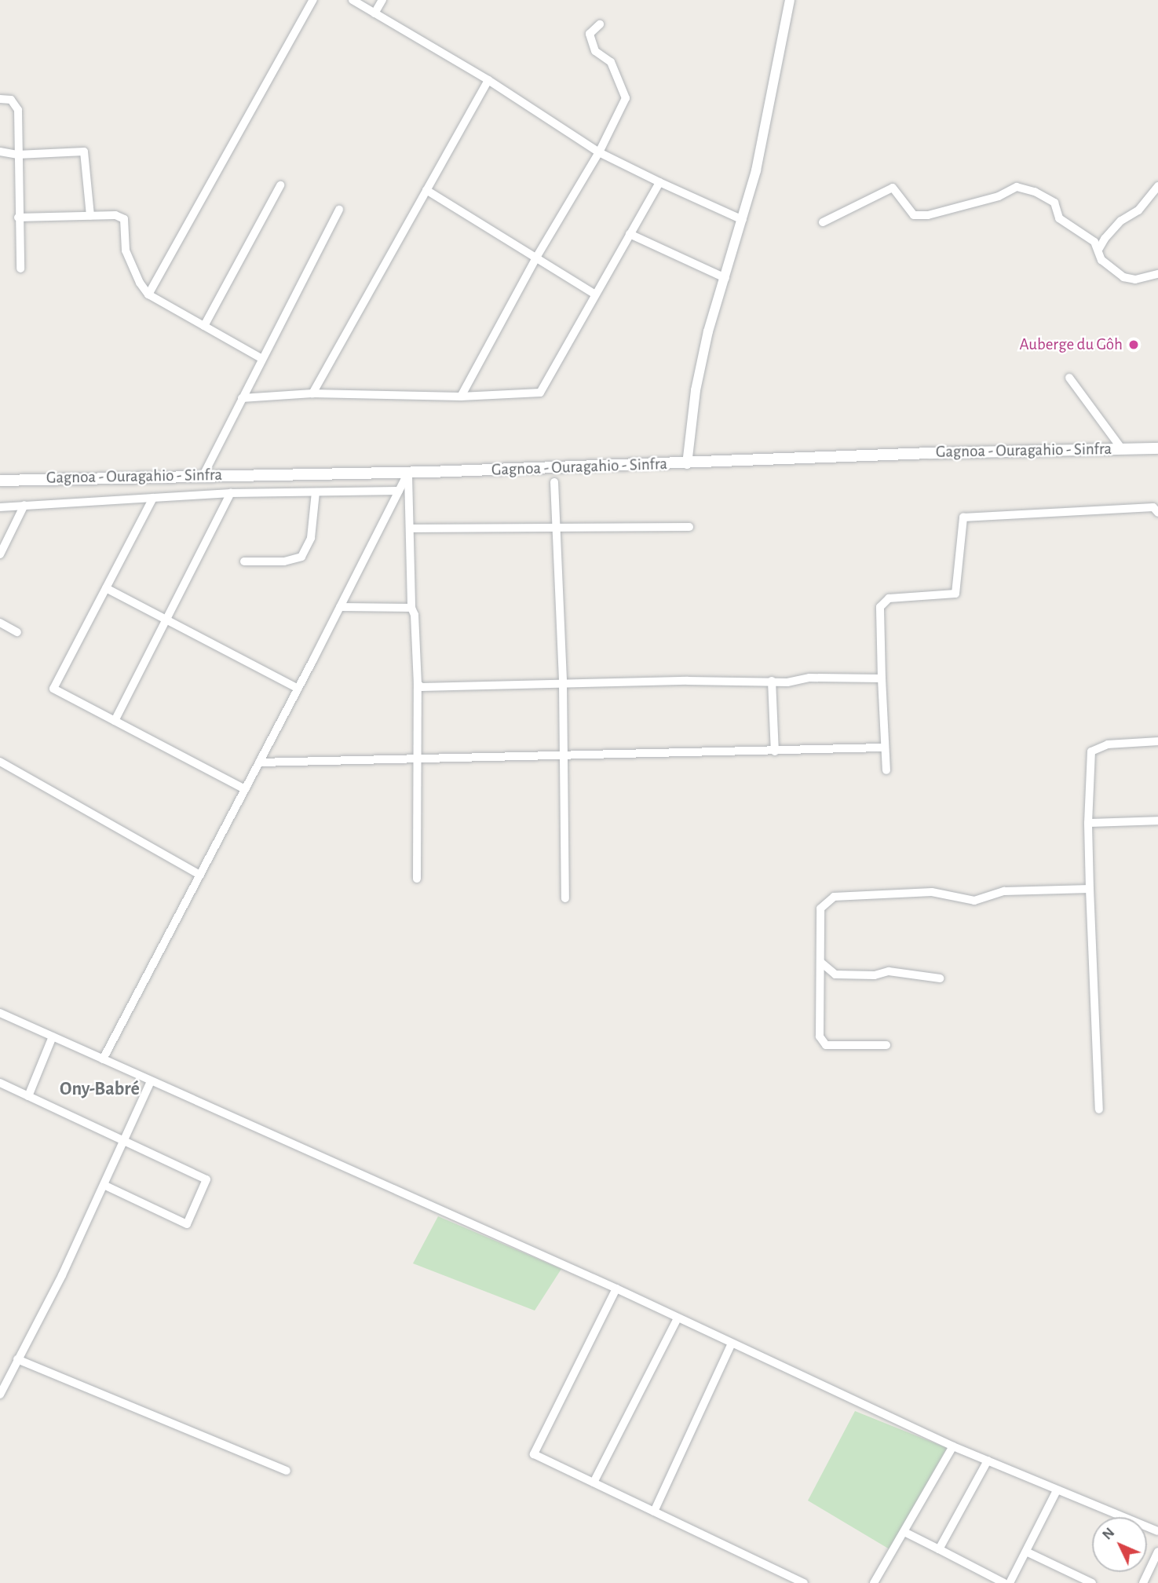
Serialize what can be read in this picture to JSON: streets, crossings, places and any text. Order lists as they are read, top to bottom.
{
  "streets": {
    "main road": ["Gagnoa - Ouragahio - Sinfra"]
  },
  "districts": ["Ony-Babré"],
  "places": ["Auberge du Gôh"],
  "north": "top left"
}
